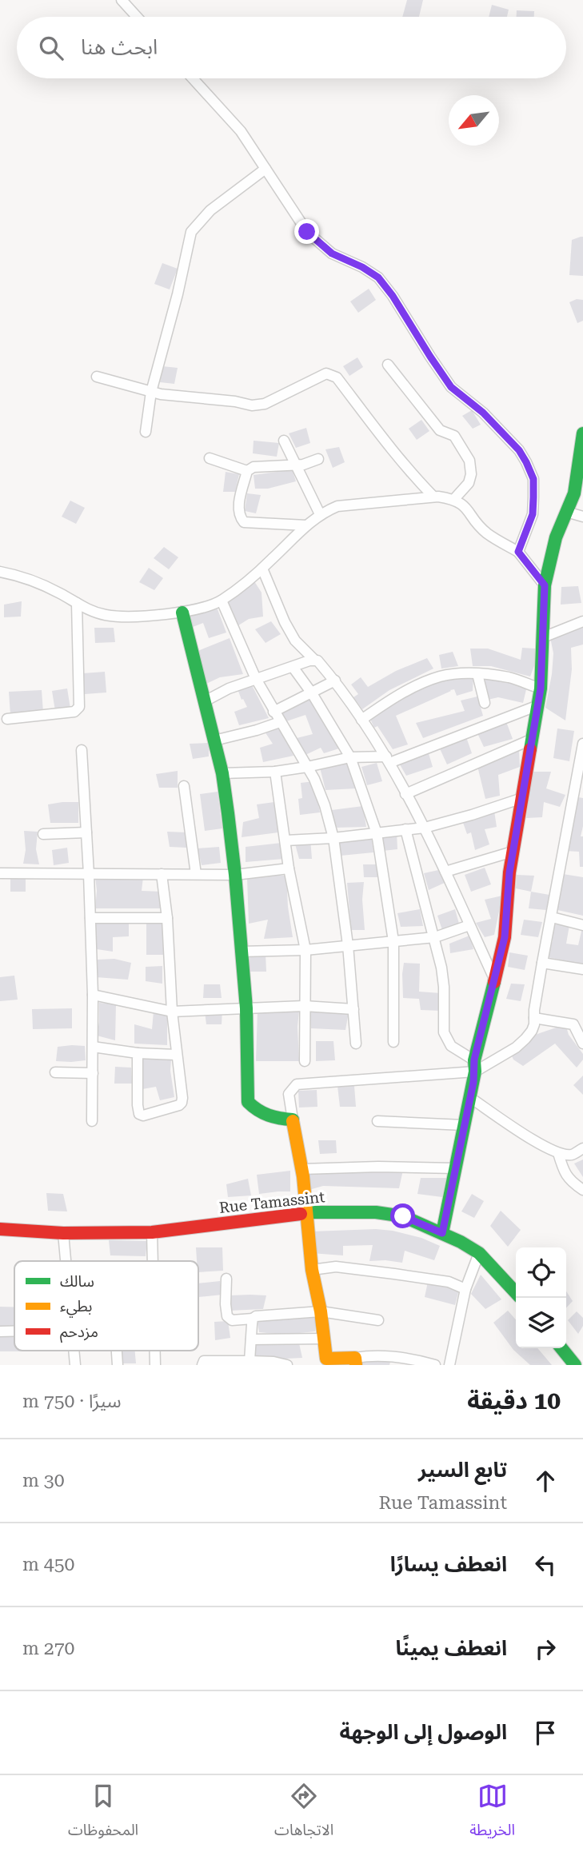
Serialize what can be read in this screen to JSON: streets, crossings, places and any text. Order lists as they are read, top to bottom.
{
  "streets": {
    "street": ["Rue Tamassint"]
  },
  "legend": ["سالك", "بطيء", "مزدحم"],
  "north": "bottom left",
  "page": {
    "search": "ابحث هنا",
    "heading": ["10 دقيقة", "سيرًا · 750 m"],
    "list": [
      ["تابع السير", "Rue Tamassint", "30 m"],
      ["انعطف يسارًا", "450 m"],
      ["انعطف يمينًا", "270 m"],
      "الوصول إلى الوجهة"
    ],
    "nav": ["الخريطة", "الاتجاهات", "المحفوظات"]
  }
}
